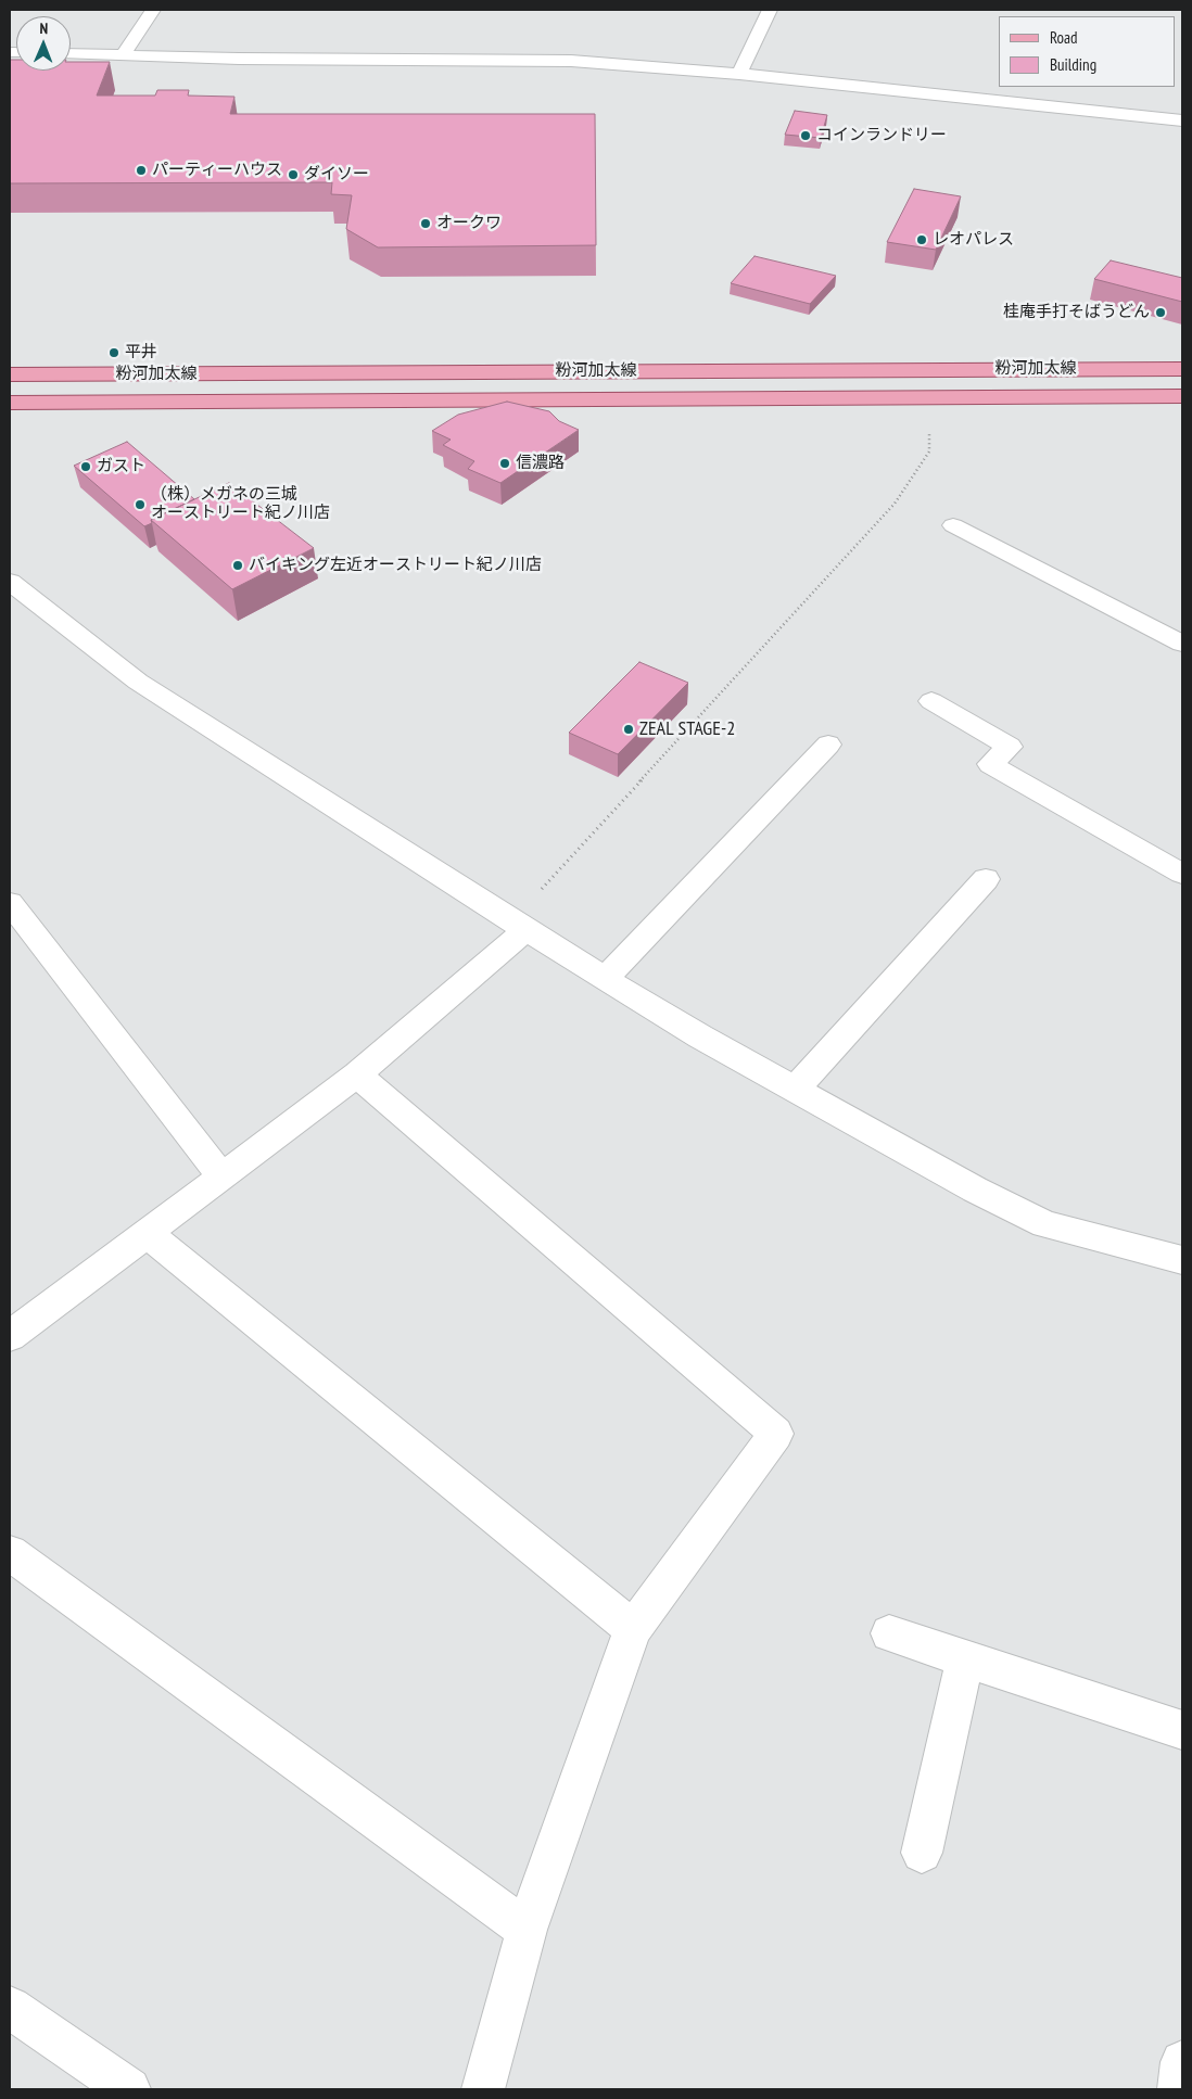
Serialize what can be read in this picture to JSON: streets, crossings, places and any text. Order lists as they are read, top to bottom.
{
  "streets": {
    "main road": ["粉河加太線"]
  },
  "places": [
    "コインランドリー",
    "パーティーハウス",
    "ダイソー",
    "オークワ",
    "レオパレス",
    "桂庵手打そばうどん",
    "平井",
    "信濃路",
    "ガスト",
    "（株）メガネの三城 オーストリート紀ノ川店",
    "バイキング左近オーストリート紀ノ川店",
    "ZEAL STAGE-2"
  ],
  "legend": ["Road", "Building"],
  "north": "top"
}
